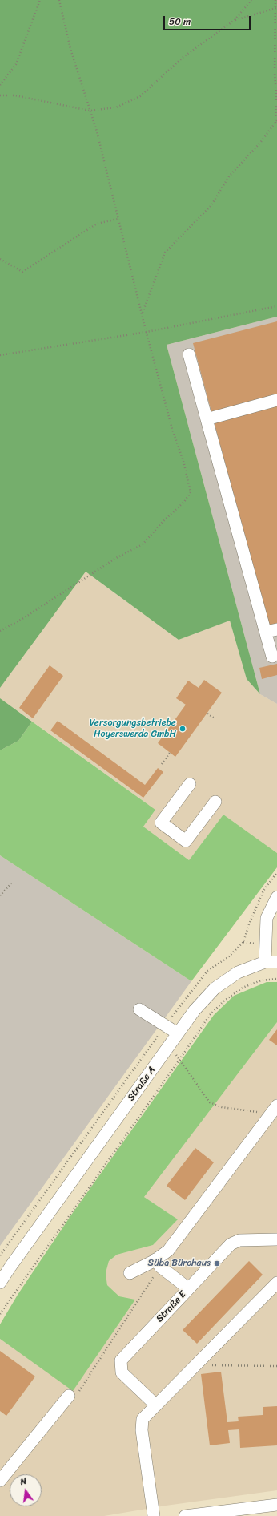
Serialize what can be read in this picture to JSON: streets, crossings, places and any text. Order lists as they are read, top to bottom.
{
  "streets": {
    "street": ["Straße A", "Straße E"]
  },
  "places": ["Versorgungsbetriebe Hoyerswerda GmbH", "Süba Bürohaus"],
  "scale_bar": "50 m",
  "north": "top"
}
